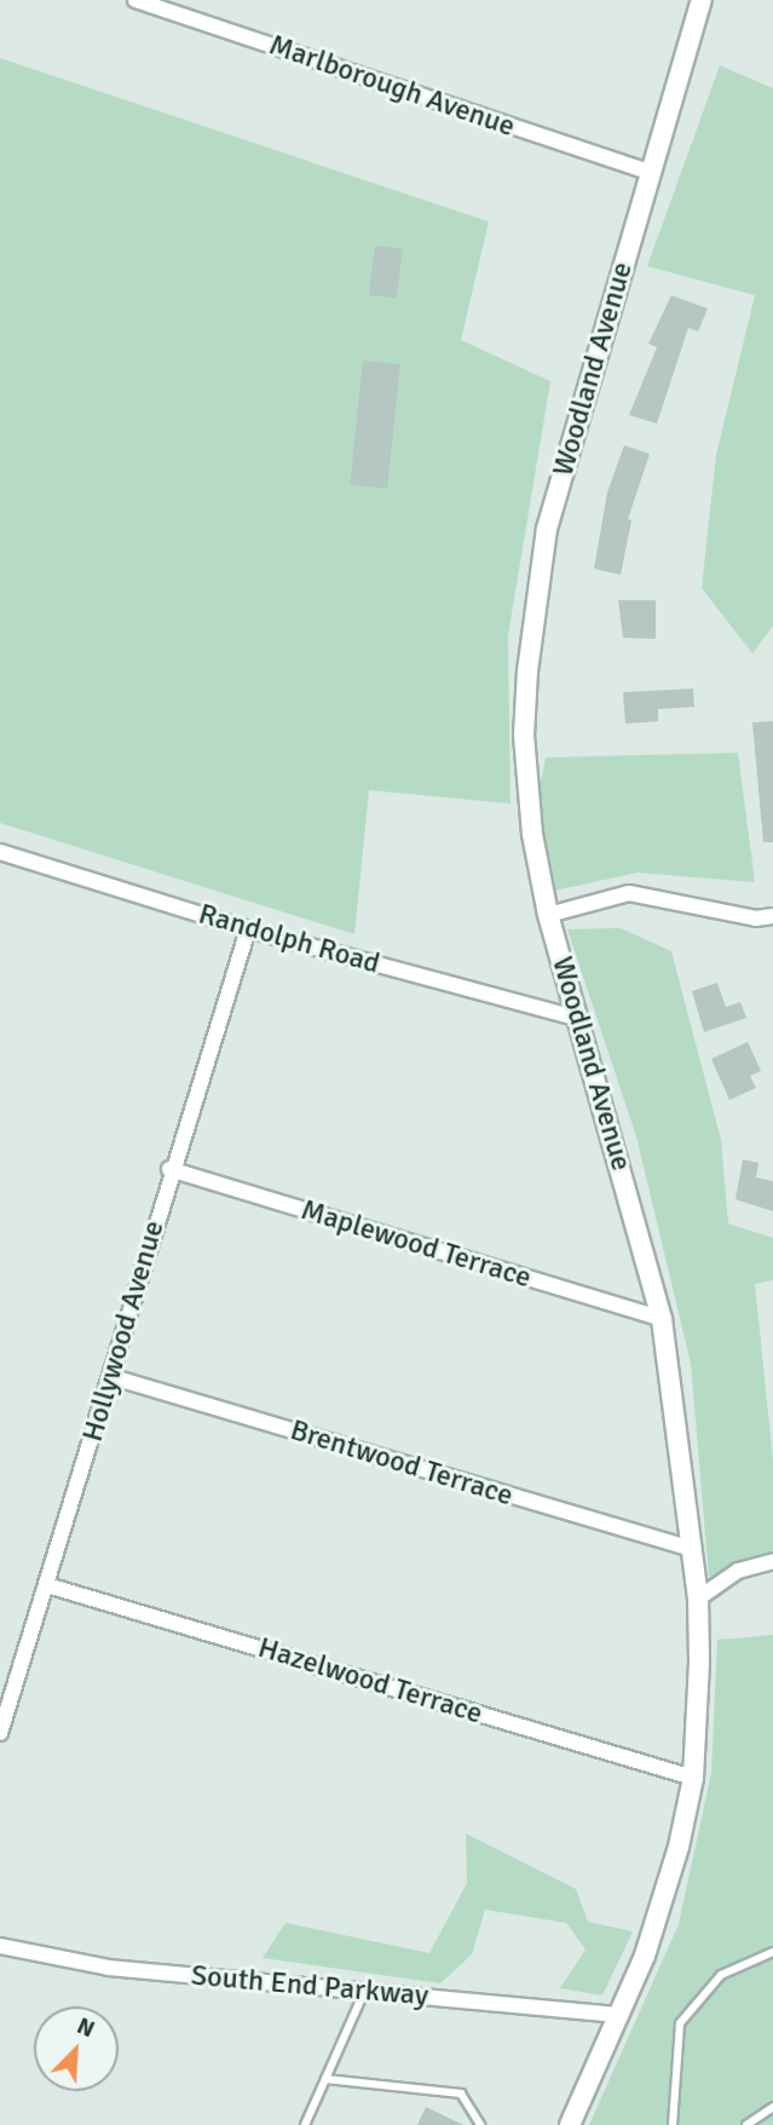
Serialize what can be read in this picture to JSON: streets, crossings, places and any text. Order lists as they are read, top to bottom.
{
  "streets": {
    "street": [
      "Marlborough Avenue",
      "Woodland Avenue",
      "Randolph Road",
      "Maplewood Terrace",
      "Hollywood Avenue",
      "Brentwood Terrace",
      "Hazelwood Terrace",
      "South End Parkway"
    ]
  },
  "crossings": [
    ["Marlborough Avenue", "Woodland Avenue"],
    ["Woodland Avenue", "Randolph Road"],
    ["Woodland Avenue", "Maplewood Terrace"],
    ["Woodland Avenue", "Brentwood Terrace"],
    ["Woodland Avenue", "Hazelwood Terrace"],
    ["Woodland Avenue", "South End Parkway"],
    ["Randolph Road", "Hollywood Avenue"],
    ["Maplewood Terrace", "Hollywood Avenue"],
    ["Hollywood Avenue", "Brentwood Terrace"],
    ["Hollywood Avenue", "Hazelwood Terrace"]
  ],
  "north": "top right"
}
